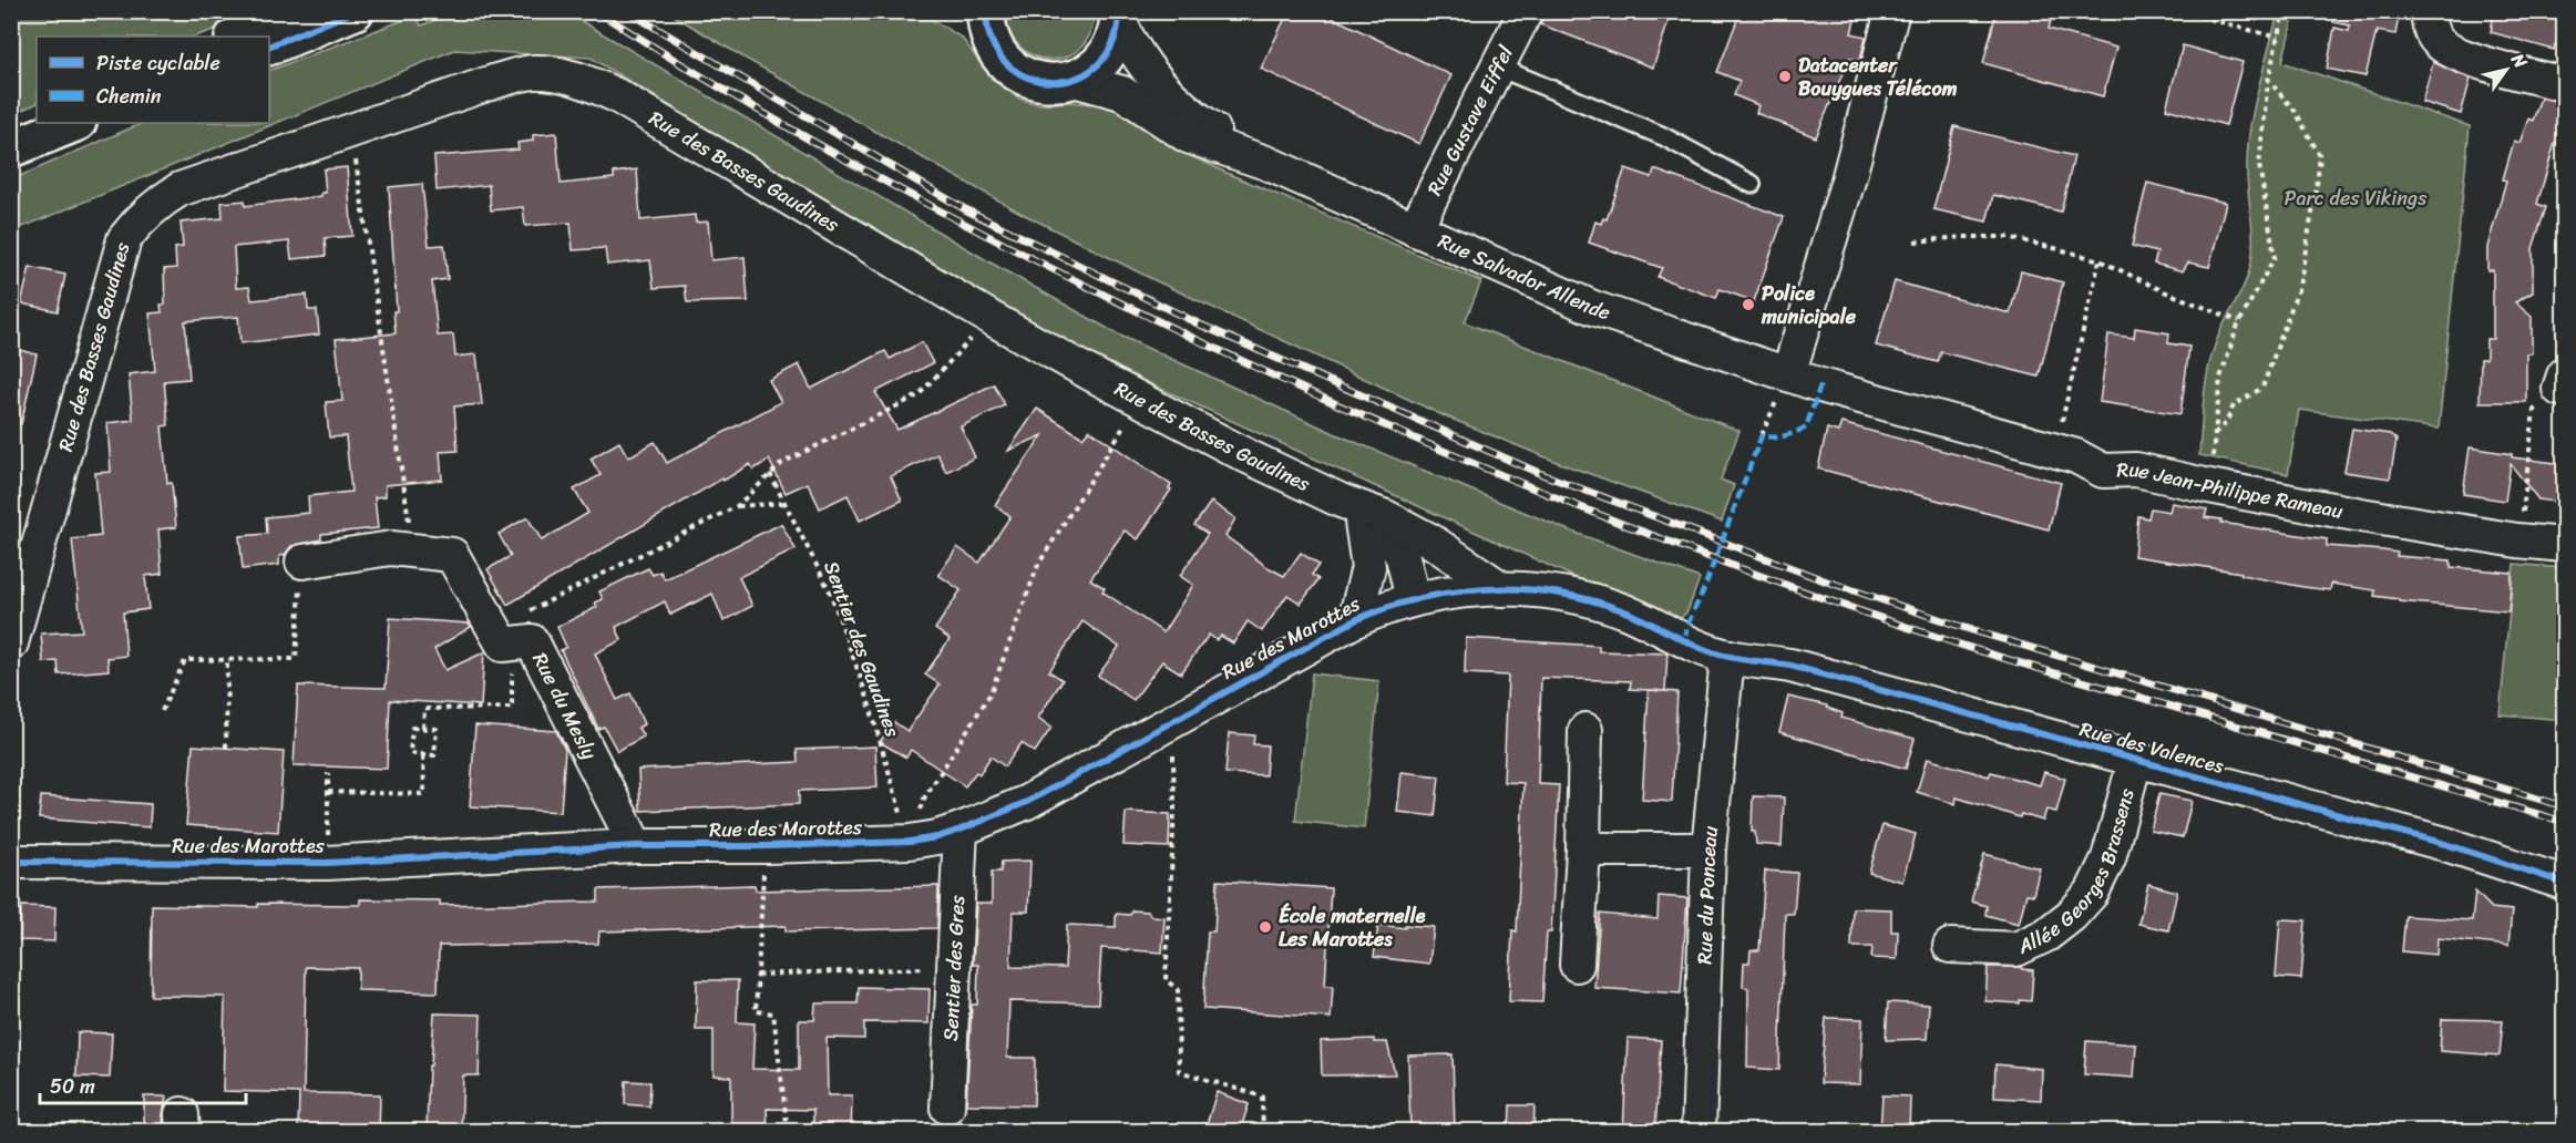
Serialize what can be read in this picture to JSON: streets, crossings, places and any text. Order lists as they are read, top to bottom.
{
  "streets": {
    "street": [
      "Rue Gustave Eiffel",
      "Rue des Basses Gaudines",
      "Rue Salvador Allende",
      "Rue Jean-Philippe Rameau",
      "Rue des Marottes",
      "Rue du Mesly",
      "Rue des Valences",
      "Allée Georges Brassens",
      "Rue du Ponceau",
      "Sentier des Gres"
    ],
    "path": ["Sentier des Gaudines"]
  },
  "crossings": [
    ["Rue Gustave Eiffel", "Rue Salvador Allende"],
    ["Rue des Basses Gaudines", "Rue des Marottes"],
    ["Rue Salvador Allende", "Rue Jean-Philippe Rameau"],
    ["Rue des Marottes", "Sentier des Gaudines"],
    ["Rue des Marottes", "Rue du Mesly"],
    ["Rue des Marottes", "Sentier des Gres"],
    ["Rue des Valences", "Allée Georges Brassens"],
    ["Rue des Valences", "Rue du Ponceau"]
  ],
  "parks": ["Parc des Vikings"],
  "places": ["Datacenter Bouygues Télécom", "Police municipale", "École maternelle Les Marottes"],
  "legend": ["Piste cyclable", "Chemin"],
  "scale_bar": "50 m",
  "north": "top right"
}
